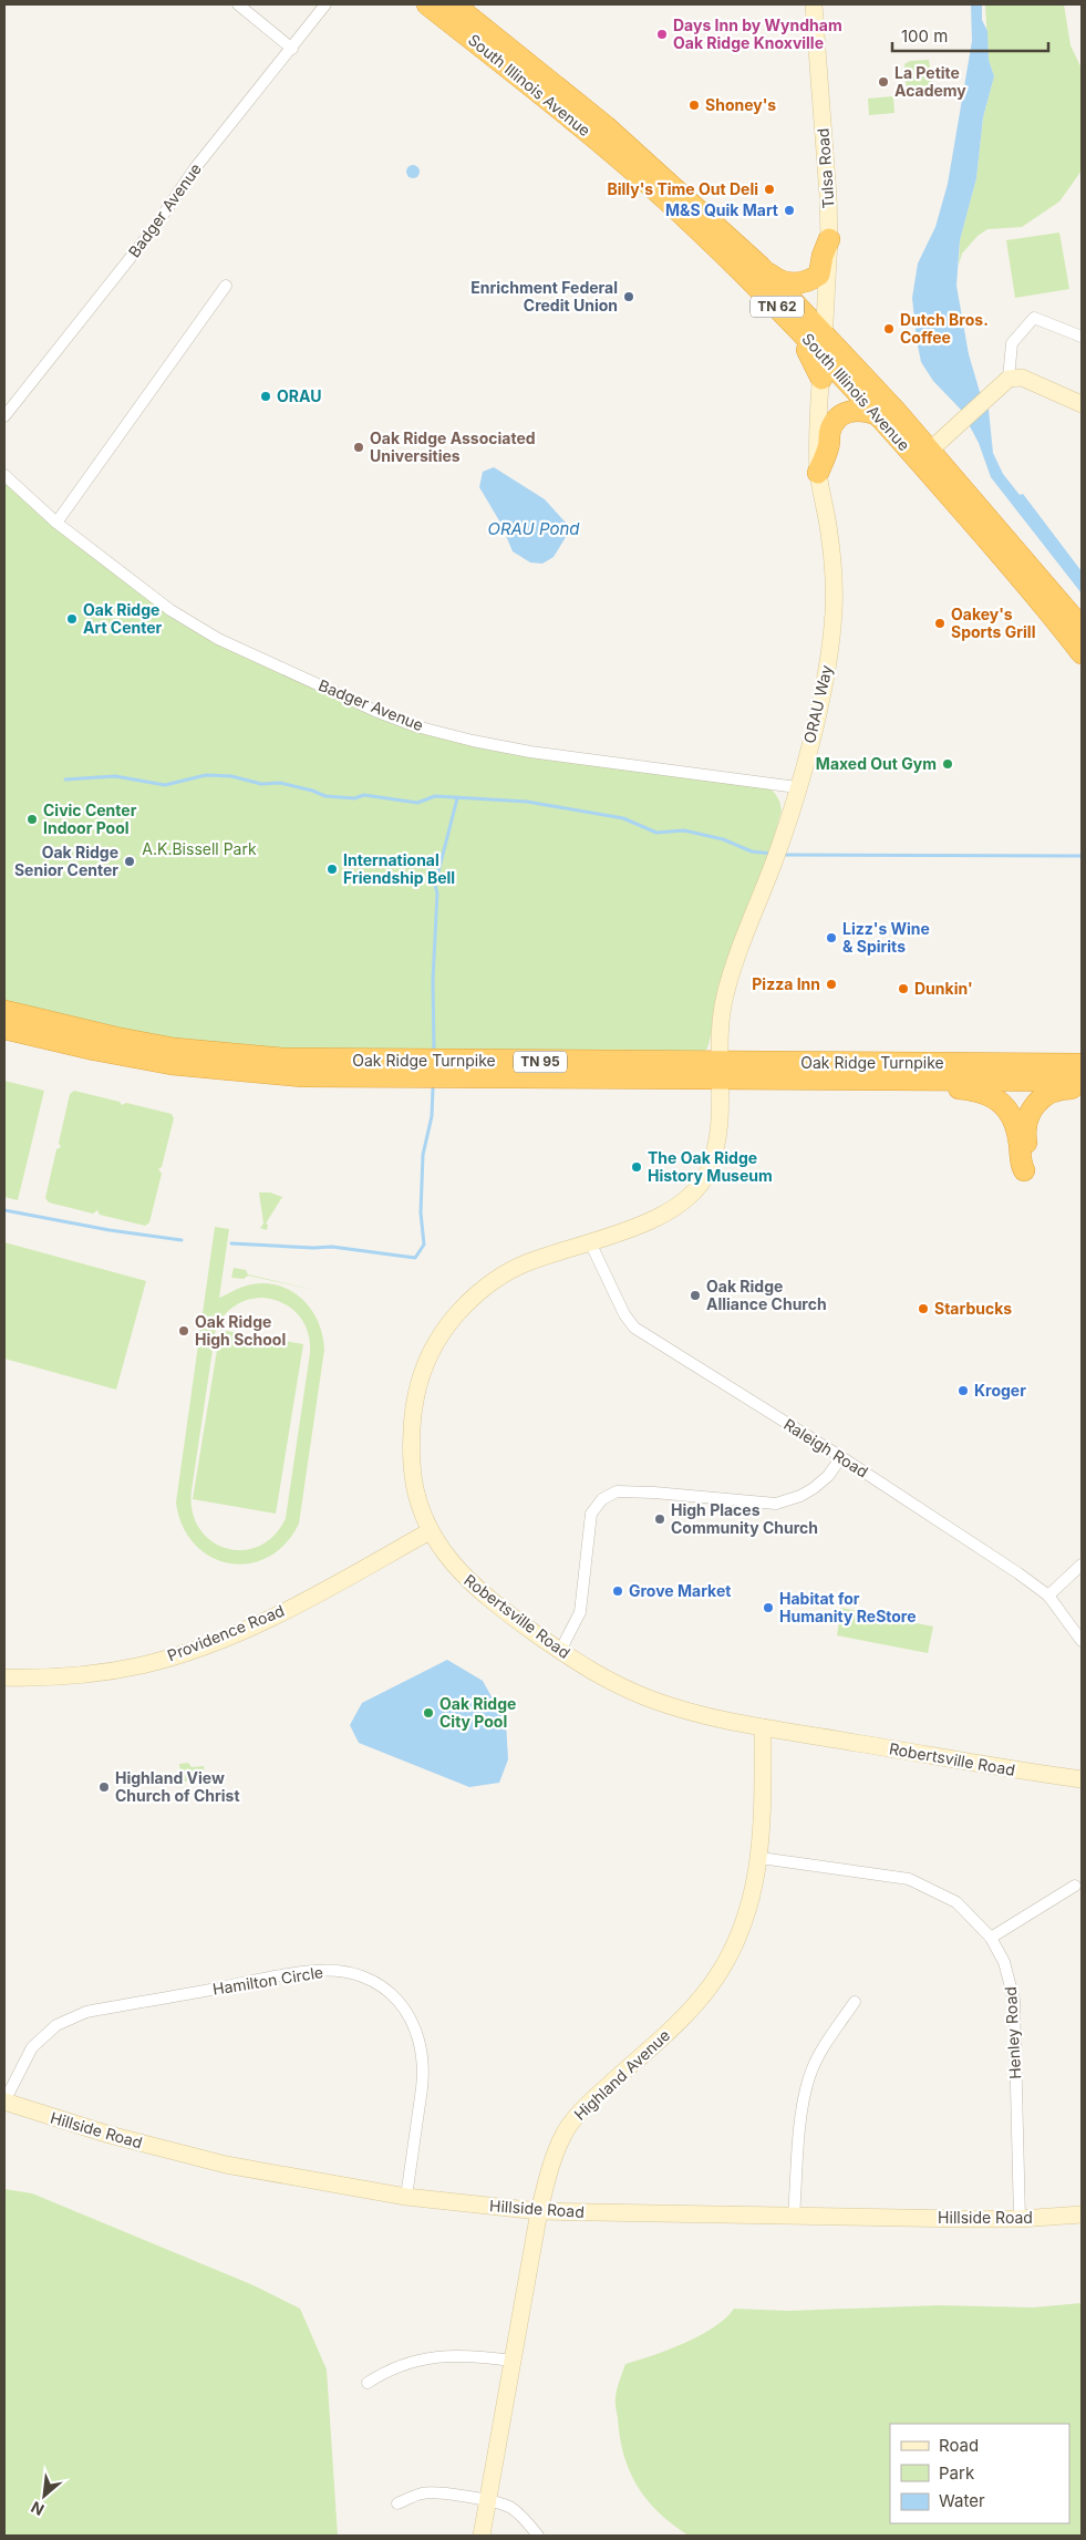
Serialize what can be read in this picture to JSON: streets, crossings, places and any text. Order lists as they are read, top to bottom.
{
  "streets": {
    "highway": [
      "South Illinois Avenue",
      "TN 62",
      "Oak Ridge Turnpike",
      "TN 95"
    ],
    "street": [
      "Tulsa Road",
      "Badger Avenue",
      "ORAU Way",
      "Raleigh Road",
      "Robertsville Road",
      "Providence Road",
      "Hamilton Circle",
      "Henley Road",
      "Highland Avenue",
      "Hillside Road"
    ]
  },
  "crossings": [
    ["South Illinois Avenue", "Tulsa Road"],
    ["South Illinois Avenue", "ORAU Way"],
    ["Tulsa Road", "ORAU Way"],
    ["Badger Avenue", "ORAU Way"],
    ["ORAU Way", "Oak Ridge Turnpike"],
    ["ORAU Way", "Robertsville Road"],
    ["Oak Ridge Turnpike", "Robertsville Road"],
    ["Raleigh Road", "Robertsville Road"],
    ["Robertsville Road", "Providence Road"],
    ["Robertsville Road", "Highland Avenue"],
    ["Hamilton Circle", "Hillside Road"],
    ["Henley Road", "Highland Avenue"],
    ["Henley Road", "Hillside Road"],
    ["Highland Avenue", "Hillside Road"]
  ],
  "water": ["ORAU Pond"],
  "parks": ["A.K.Bissell Park"],
  "places": [
    "Days Inn by Wyndham Oak Ridge Knoxville",
    "La Petite Academy",
    "Shoney's",
    "Billy's Time Out Deli",
    "M&S Quik Mart",
    "Enrichment Federal Credit Union",
    "Dutch Bros. Coffee",
    "ORAU",
    "Oak Ridge Associated Universities",
    "Oak Ridge Art Center",
    "Oakey's Sports Grill",
    "Maxed Out Gym",
    "Civic Center Indoor Pool",
    "Oak Ridge Senior Center",
    "International Friendship Bell",
    "Lizz's Wine & Spirits",
    "Pizza Inn",
    "Dunkin'",
    "The Oak Ridge History Museum",
    "Oak Ridge Alliance Church",
    "Starbucks",
    "Oak Ridge High School",
    "Kroger",
    "High Places Community Church",
    "Grove Market",
    "Habitat for Humanity ReStore",
    "Oak Ridge City Pool",
    "Highland View Church of Christ"
  ],
  "legend": ["Road", "Park", "Water"],
  "scale_bar": "100 m",
  "north": "bottom left"
}
